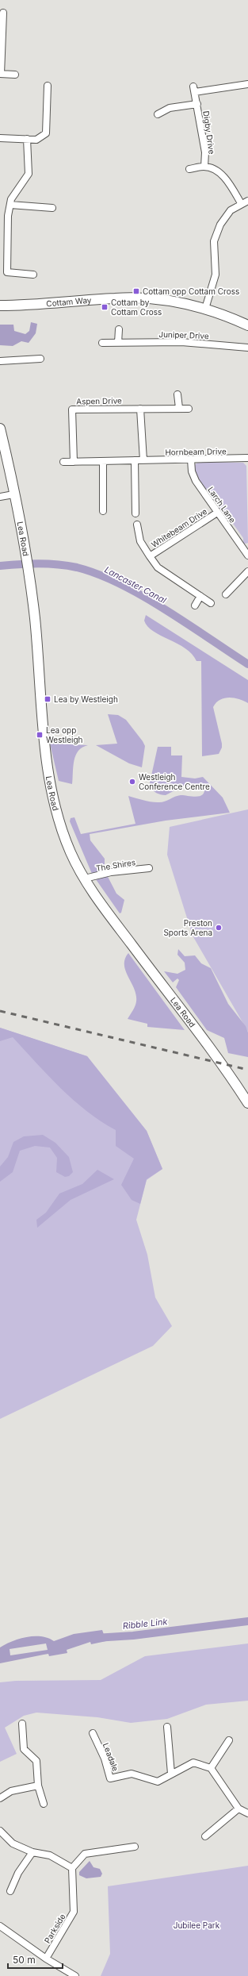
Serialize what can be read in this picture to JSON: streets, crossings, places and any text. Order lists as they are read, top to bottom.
{
  "streets": {
    "street": [
      "Digby Drive",
      "Cottam Way",
      "Juniper Drive",
      "Aspen Drive",
      "Hornbeam Drive",
      "Larch Lane",
      "Whitebeam Drive",
      "Lea Road",
      "The Shires",
      "Leadale",
      "Parkside"
    ]
  },
  "crossings": [
    ["Aspen Drive", "Hornbeam Drive"],
    ["Hornbeam Drive", "Larch Lane"],
    ["Larch Lane", "Whitebeam Drive"],
    ["Lea Road", "The Shires"]
  ],
  "water": ["Lancaster Canal", "Ribble Link"],
  "parks": ["Jubilee Park"],
  "places": {
    "transit": [
      "Cottam opp Cottam Cross",
      "Cottam by Cottam Cross",
      "Lea by Westleigh",
      "Lea opp Westleigh"
    ],
    "other": ["Westleigh Conference Centre", "Preston Sports Arena"]
  },
  "scale_bar": "50 m"
}
